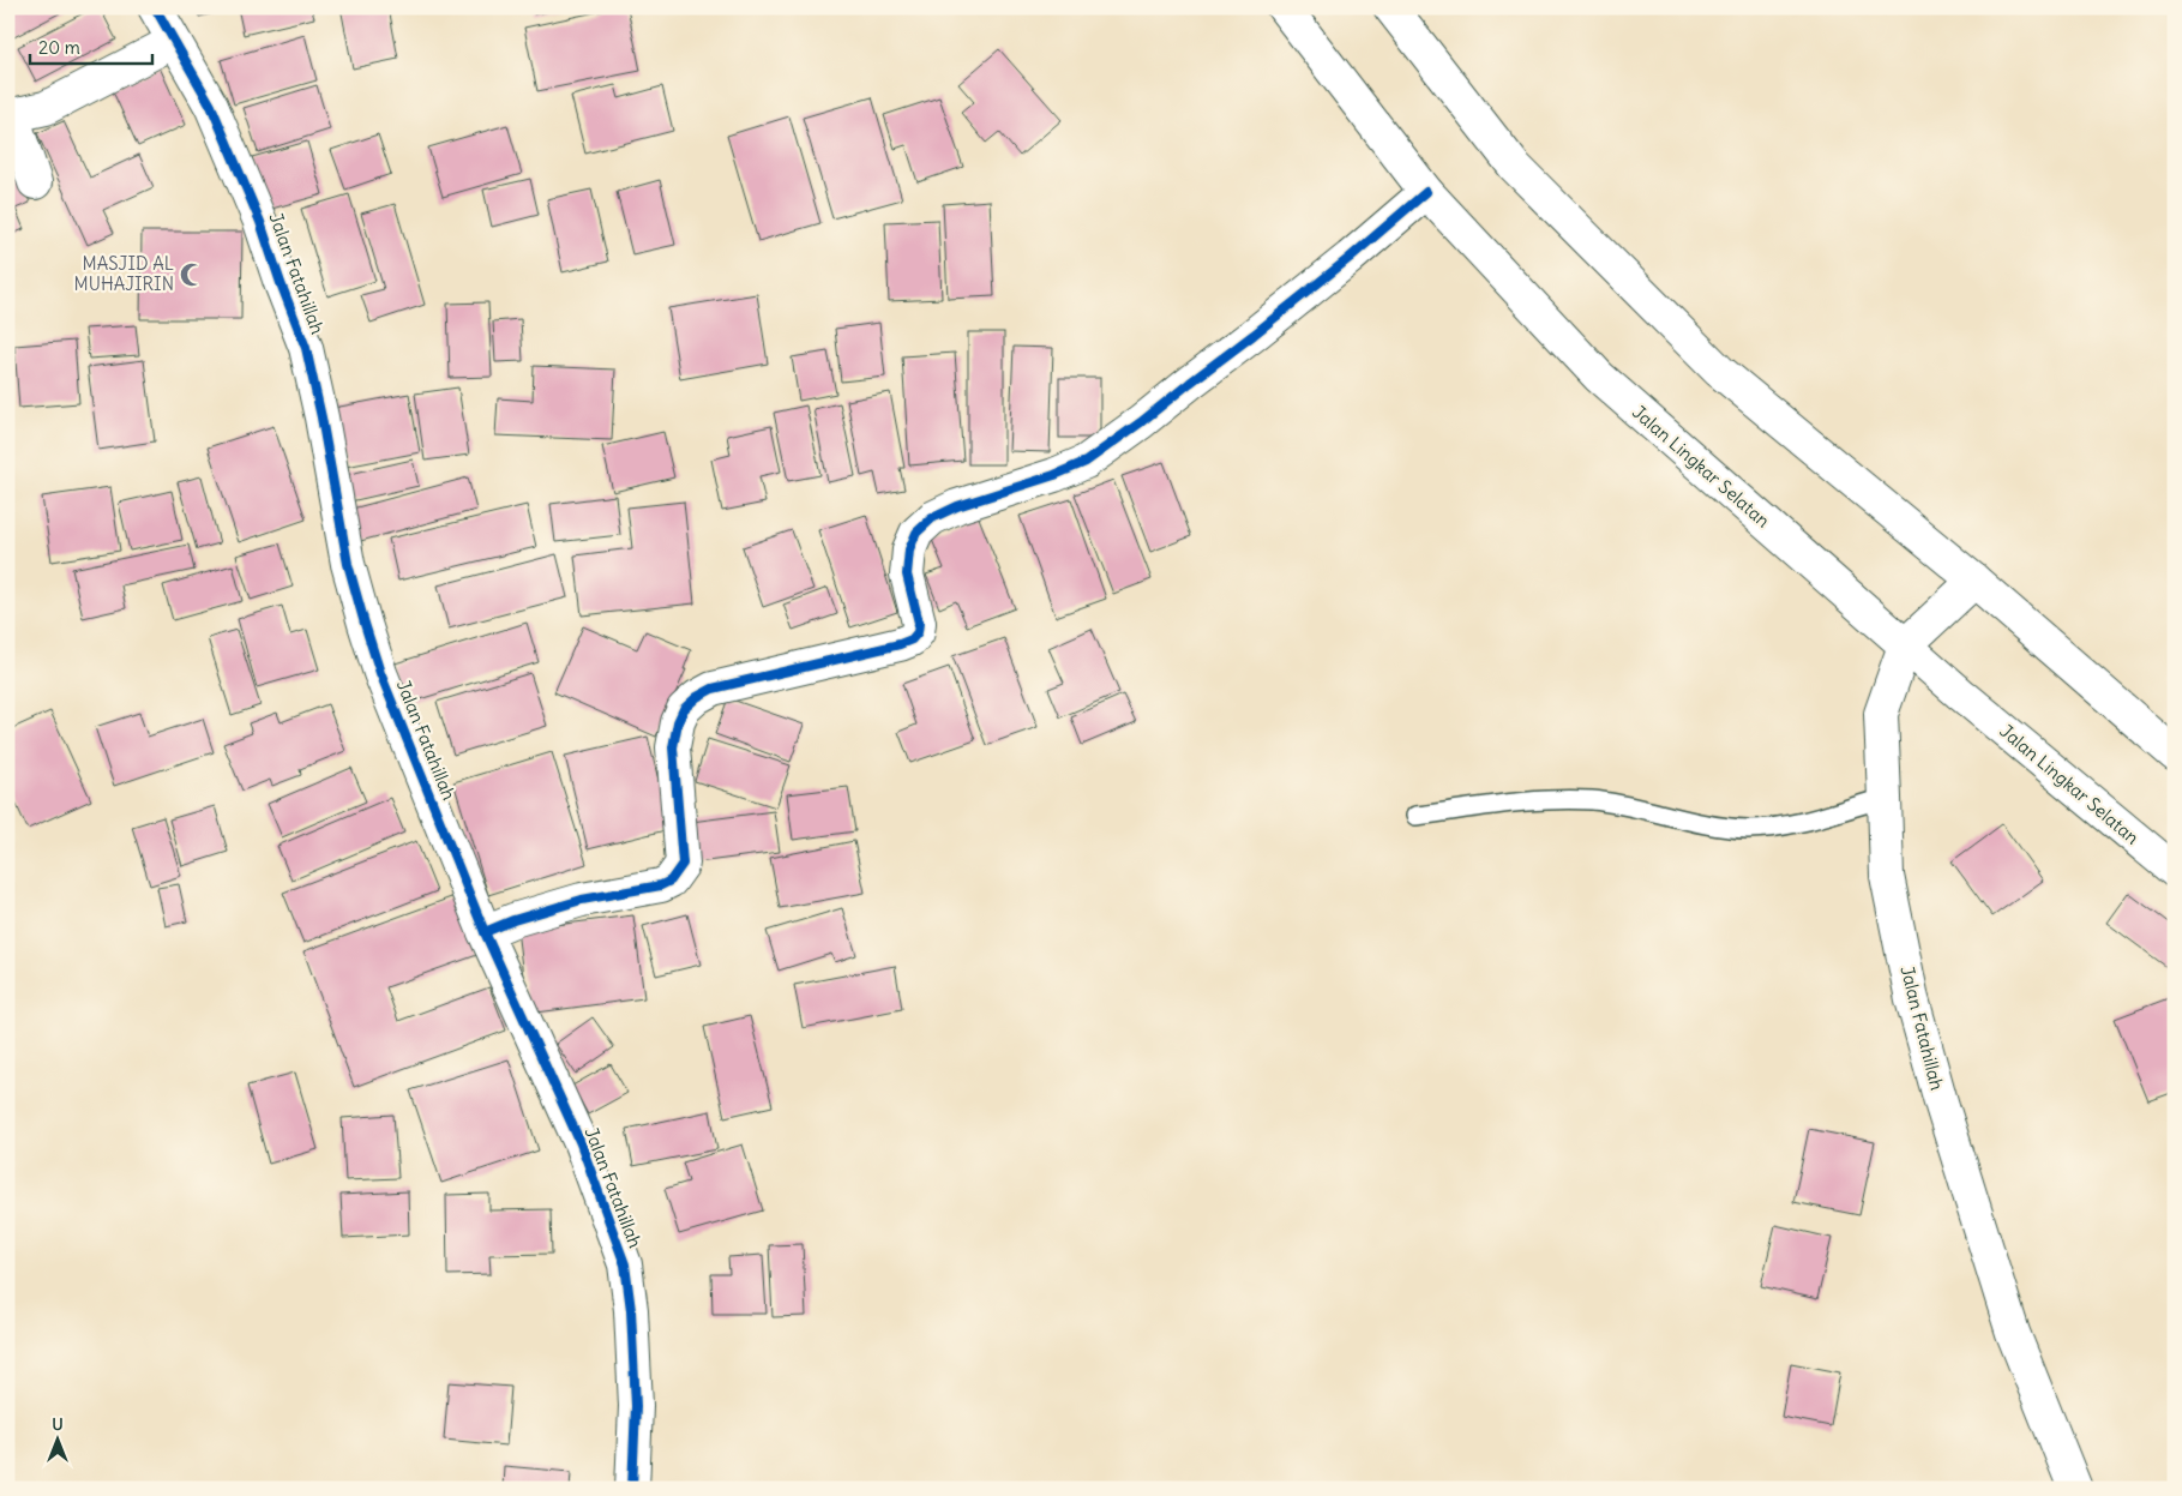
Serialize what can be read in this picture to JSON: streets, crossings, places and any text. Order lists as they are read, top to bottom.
{
  "streets": {
    "main road": ["Jalan Fatahillah", "Jalan Lingkar Selatan"]
  },
  "crossings": [
    ["Jalan Fatahillah", "Jalan Lingkar Selatan"]
  ],
  "places": {
    "mosque": ["MASJID AL MUHAJIRIN"]
  },
  "scale_bar": "20 m",
  "north": "top"
}
